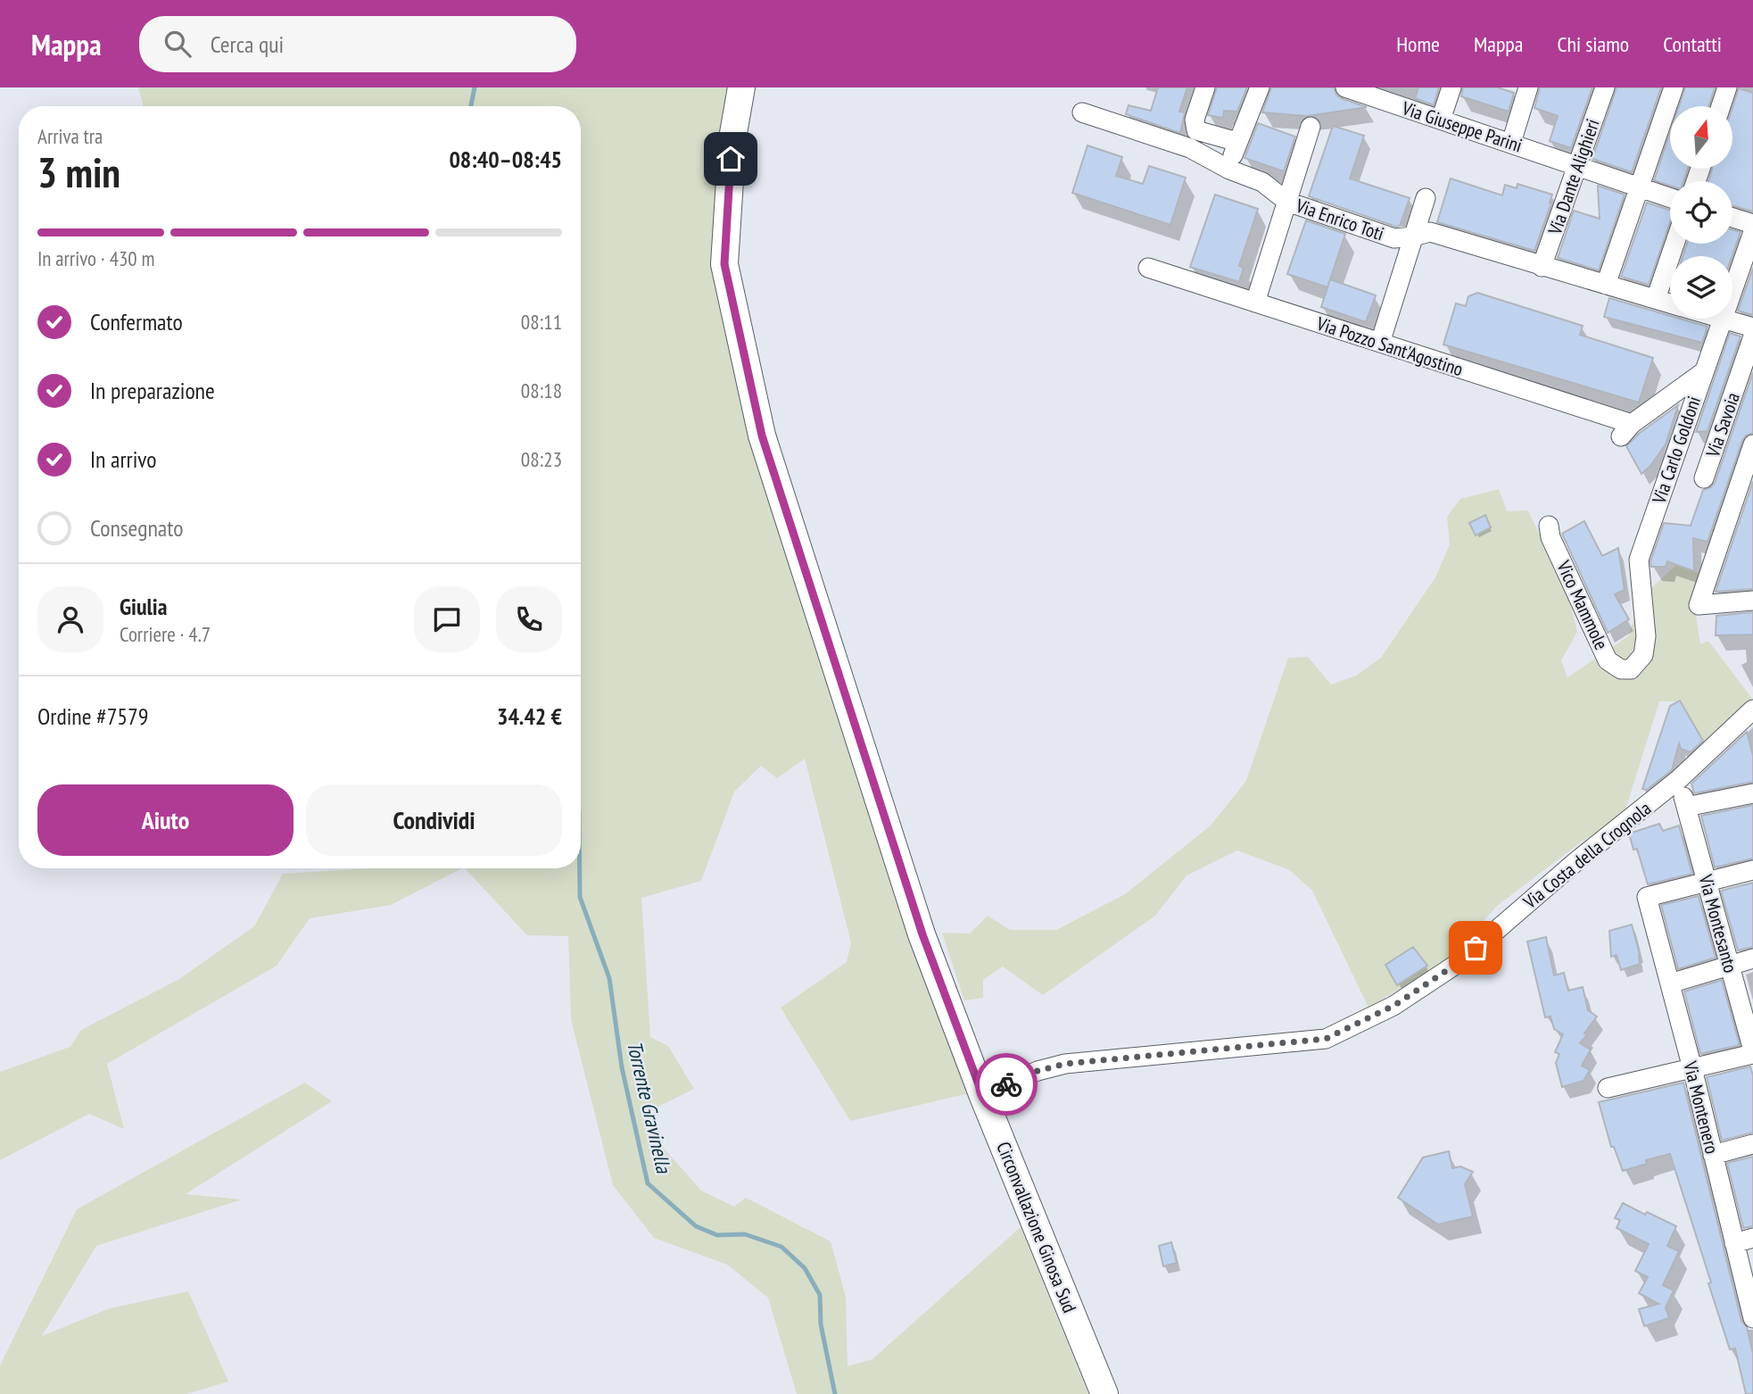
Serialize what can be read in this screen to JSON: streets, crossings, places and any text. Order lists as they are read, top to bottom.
{
  "streets": {
    "main road": ["Circonvallazione Ginosa Sud"],
    "street": [
      "Via Giuseppe Parini",
      "Via Dante Alighieri",
      "Via Enrico Toti",
      "Via Pozzo Sant'Agostino",
      "Via Savoia",
      "Via Carlo Goldoni",
      "Vico Mammole",
      "Via Costa della Crognola",
      "Via Montesanto",
      "Via Montenero"
    ]
  },
  "crossings": [
    ["Via Giuseppe Parini", "Via Dante Alighieri"],
    ["Via Dante Alighieri", "Via Enrico Toti"],
    ["Via Enrico Toti", "Via Carlo Goldoni"],
    ["Via Pozzo Sant'Agostino", "Via Carlo Goldoni"],
    ["Via Carlo Goldoni", "Vico Mammole"],
    ["Via Costa della Crognola", "Circonvallazione Ginosa Sud"],
    ["Via Montesanto", "Via Montenero"]
  ],
  "water": ["Torrente Gravinella"],
  "north": "top",
  "page": {
    "header": "Mappa",
    "search": "Cerca qui",
    "nav": [
      "Home",
      "Mappa",
      "Chi siamo",
      "Contatti"
    ],
    "heading": ["3 min", "Arriva tra", "08:40–08:45"],
    "panel": [
      "Giulia",
      "Corriere · 4.7",
      "Ordine #7579",
      "34.42 €"
    ],
    "bar": "In arrivo · 430 m",
    "list": [
      ["Confermato", "08:11"],
      ["In preparazione", "08:18"],
      ["In arrivo", "08:23"],
      "Consegnato"
    ],
    "buttons": ["Aiuto", "Condividi"]
  }
}
